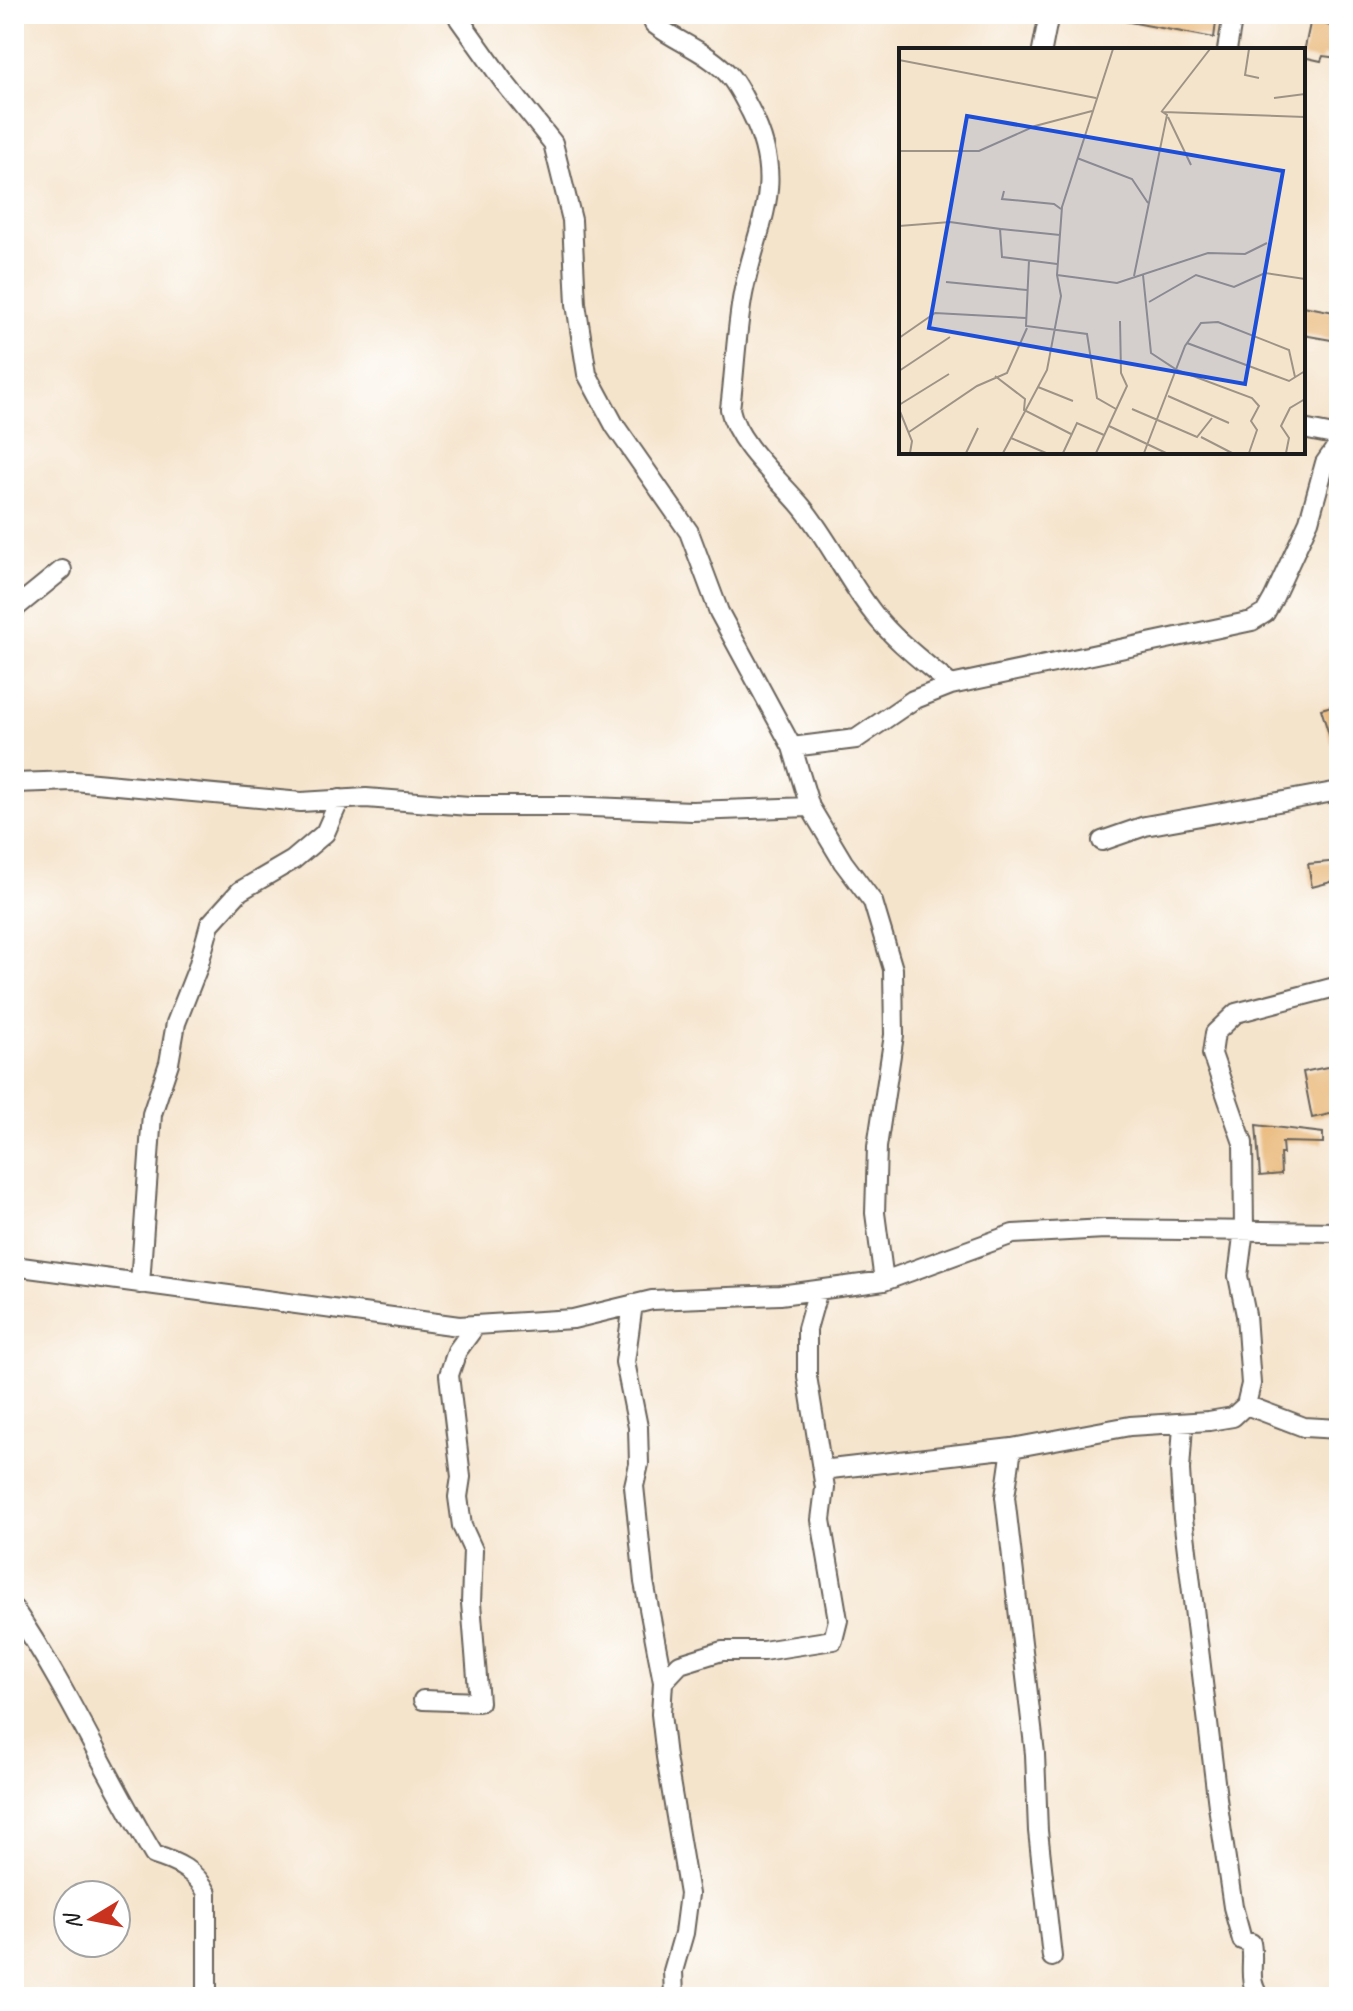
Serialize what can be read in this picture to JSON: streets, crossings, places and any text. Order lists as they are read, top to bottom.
{
  "north": "left"
}
